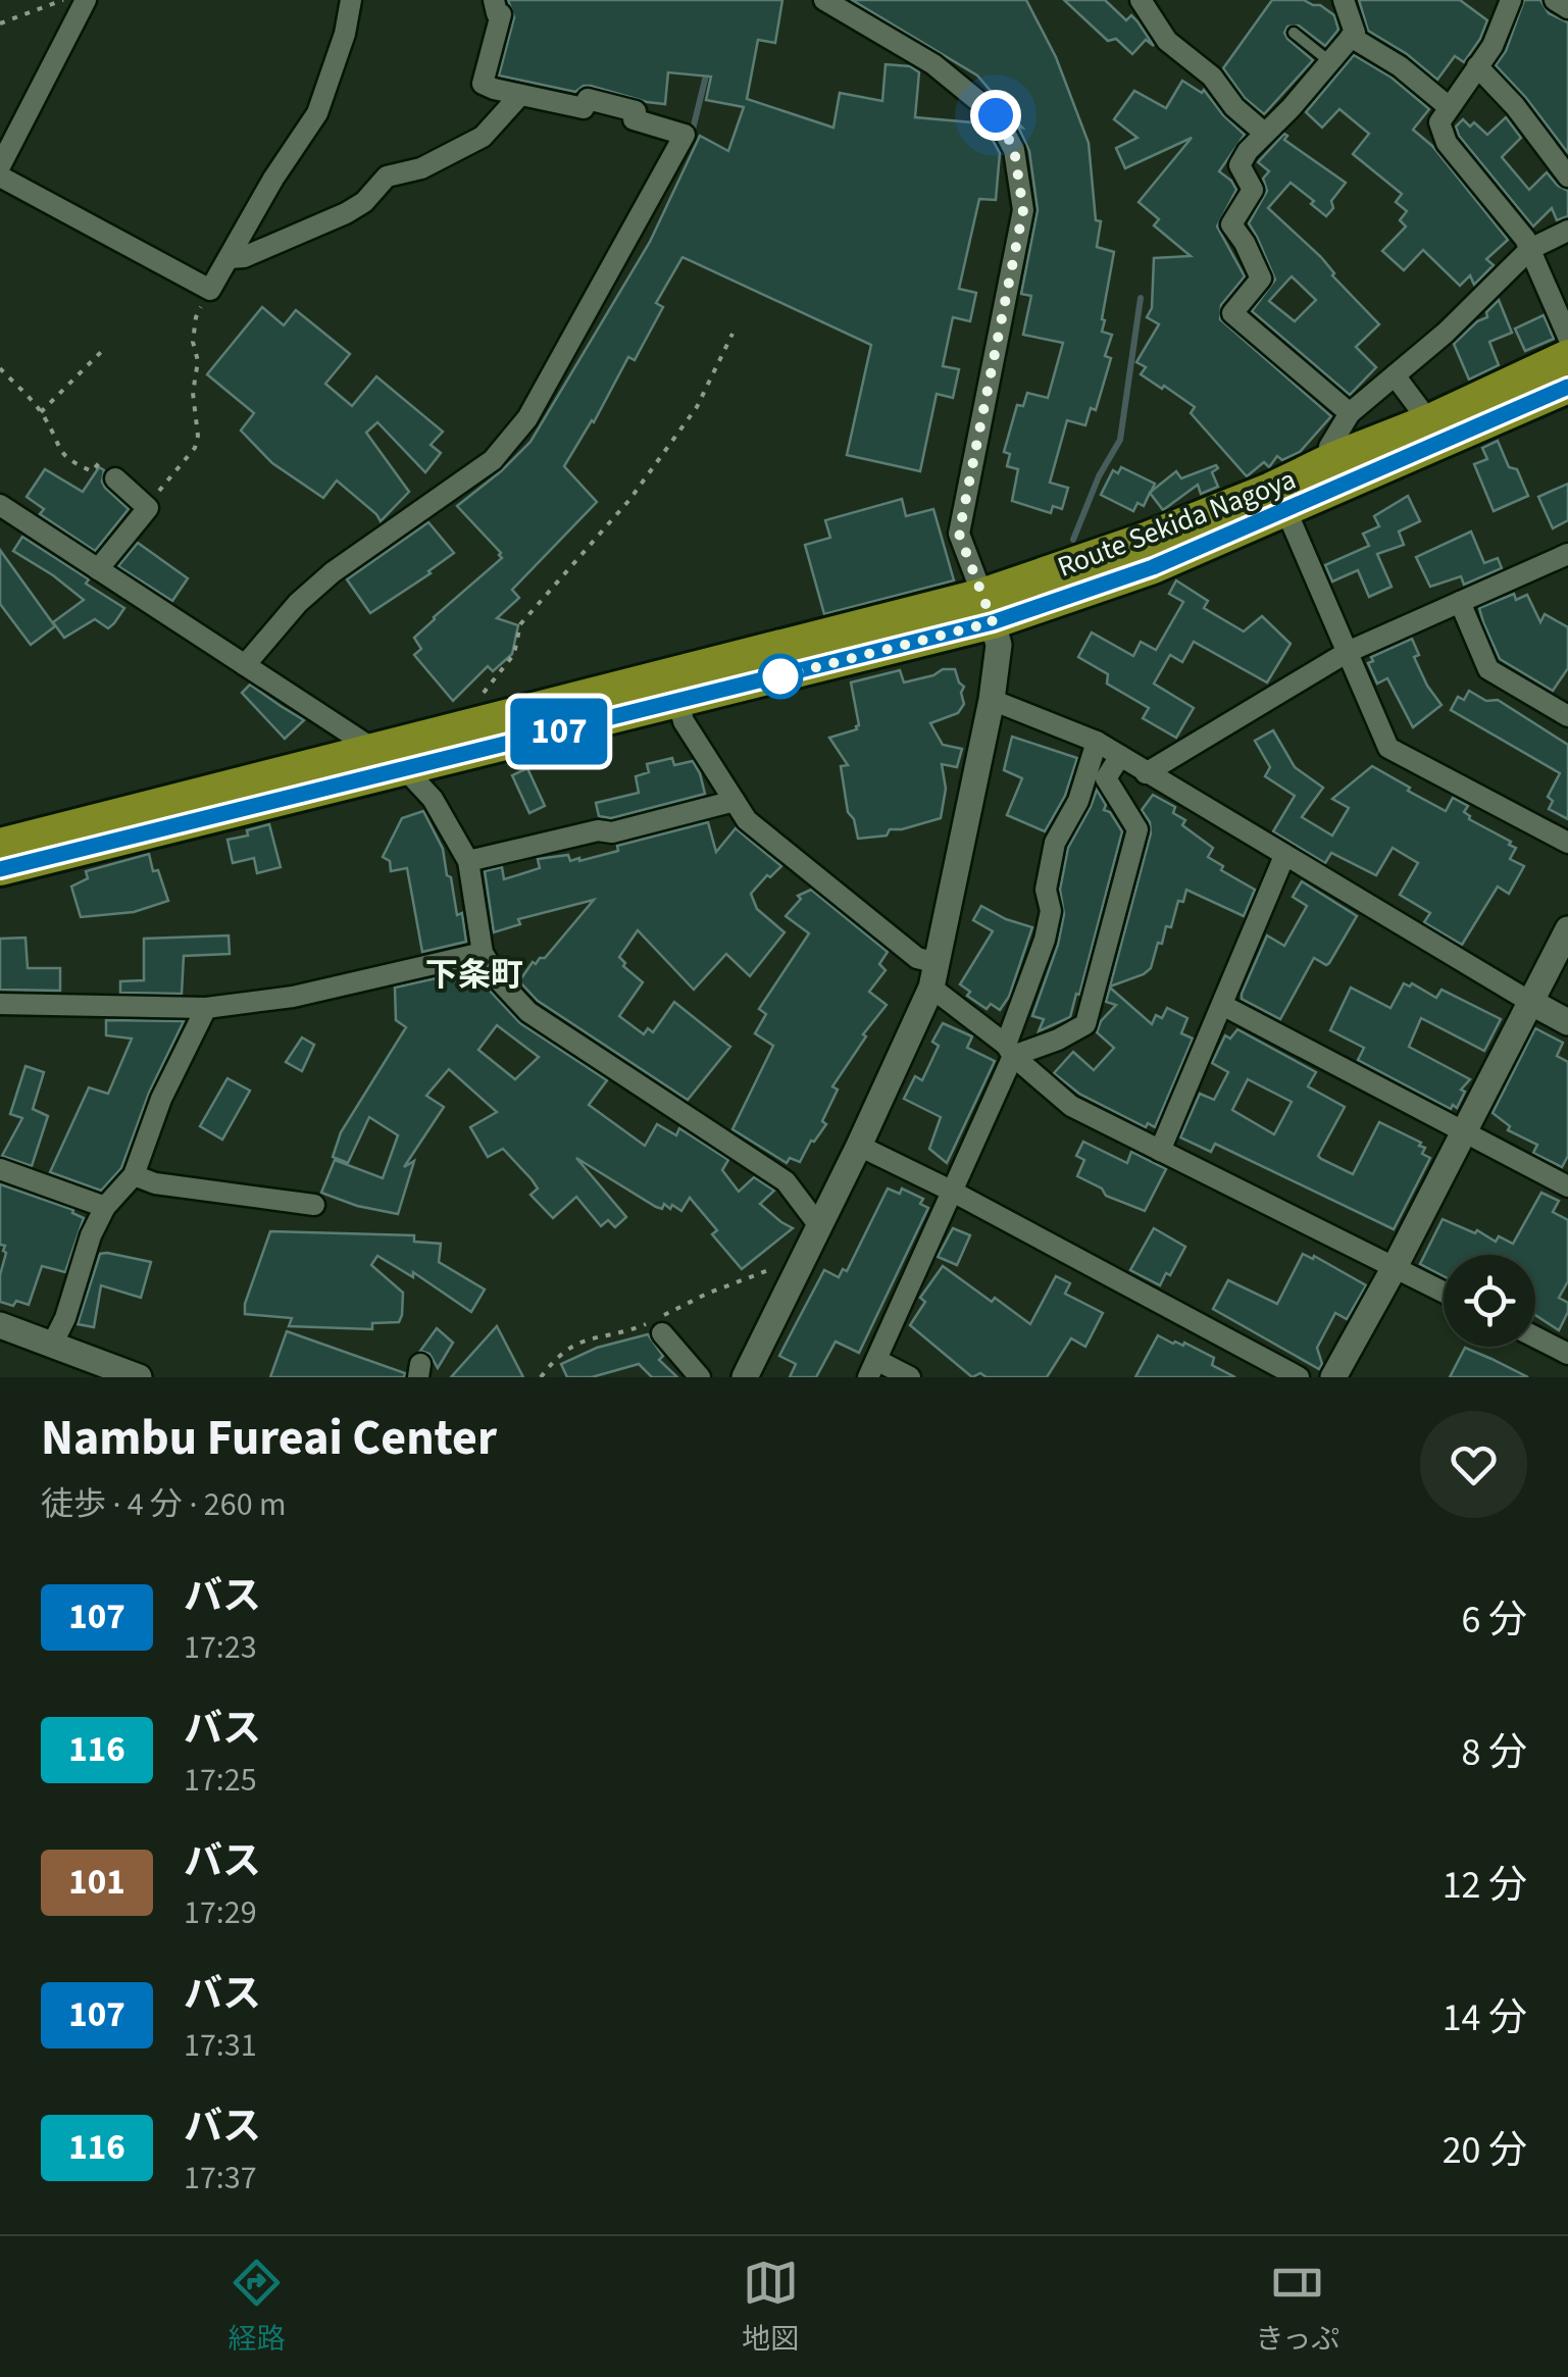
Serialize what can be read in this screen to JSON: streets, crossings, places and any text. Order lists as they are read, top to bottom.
{
  "streets": {
    "main road": ["Route Sekida Nagoya"]
  },
  "districts": ["下条町"],
  "lines": ["bus line 107"],
  "page": {
    "on_map": "107",
    "heading": ["Nambu Fureai Center", "徒歩 · 4 分 · 260 m"],
    "list": [
      {
        "mark": "107",
        "name": "バス",
        "note": "17:23",
        "value": "6 分"
      },
      {
        "mark": "116",
        "name": "バス",
        "note": "17:25",
        "value": "8 分"
      },
      {
        "mark": "101",
        "name": "バス",
        "note": "17:29",
        "value": "12 分"
      },
      {
        "mark": "107",
        "name": "バス",
        "note": "17:31",
        "value": "14 分"
      },
      {
        "mark": "116",
        "name": "バス",
        "note": "17:37",
        "value": "20 分"
      }
    ],
    "tabs": ["経路", "地図", "きっぷ"]
  }
}
